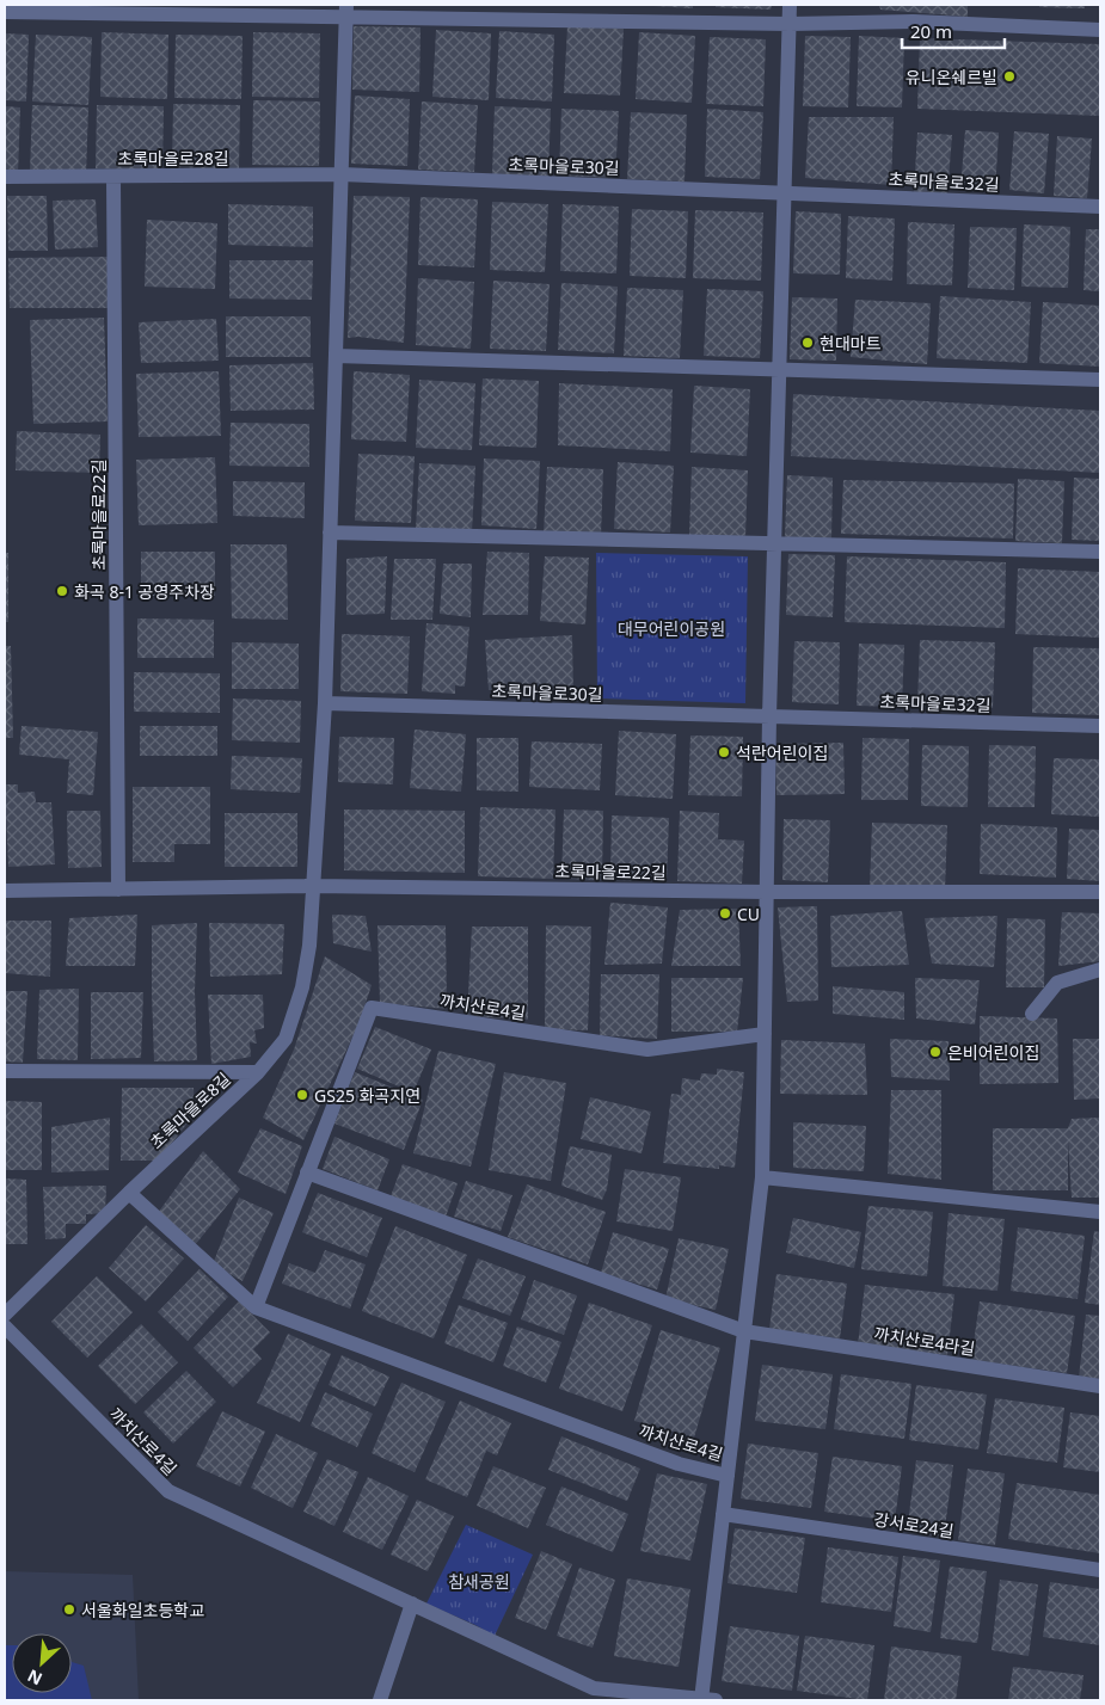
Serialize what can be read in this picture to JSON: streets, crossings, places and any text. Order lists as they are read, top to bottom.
{
  "streets": {
    "street": [
      "초록마을로28길",
      "초록마을로30길",
      "초록마을로32길",
      "초록마을로22길",
      "까치산로4길",
      "초록마을로8길",
      "까치산로4라길",
      "강서로24길"
    ]
  },
  "crossings": [
    ["초록마을로28길", "초록마을로30길"],
    ["초록마을로28길", "초록마을로22길"],
    ["초록마을로30길", "초록마을로32길"],
    ["초록마을로22길", "까치산로4길"],
    ["초록마을로22길", "초록마을로8길"],
    ["까치산로4길", "초록마을로8길"],
    ["까치산로4길", "까치산로4라길"],
    ["까치산로4길", "강서로24길"]
  ],
  "parks": ["대무어린이공원", "참새공원"],
  "places": [
    "유니온쉐르빌",
    "현대마트",
    "화곡 8-1 공영주차장",
    "석란어린이집",
    "CU",
    "은비어린이집",
    "GS25 화곡지연",
    "서울화일초등학교"
  ],
  "scale_bar": "20 m",
  "north": "bottom left"
}
